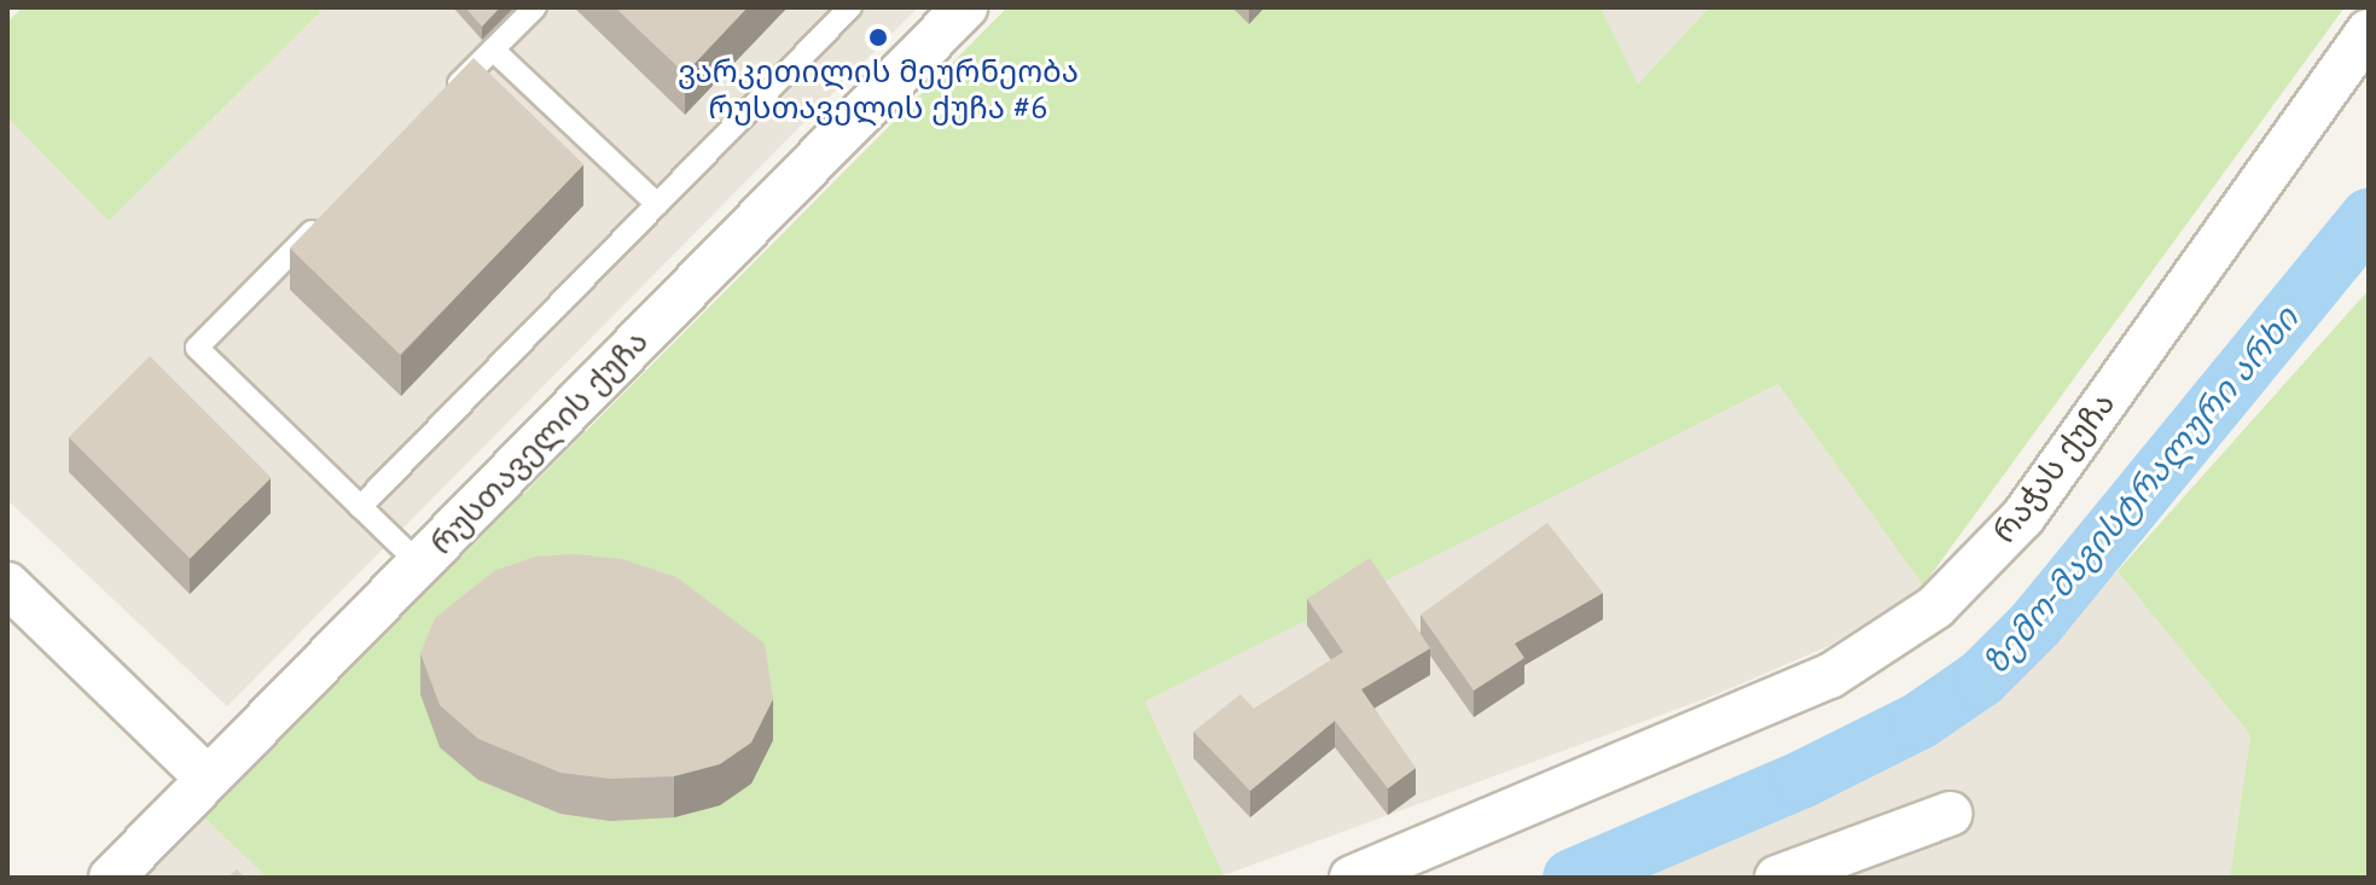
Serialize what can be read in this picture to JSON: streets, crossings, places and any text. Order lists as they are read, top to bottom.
{
  "streets": {
    "street": ["რუსთაველის ქუჩა", "რაჭას ქუჩა"]
  },
  "water": ["ზემო-მაგისტრალური არხი"],
  "places": ["ვარკეთილის მეურნეობა რუსთაველის ქუჩა #6"]
}
